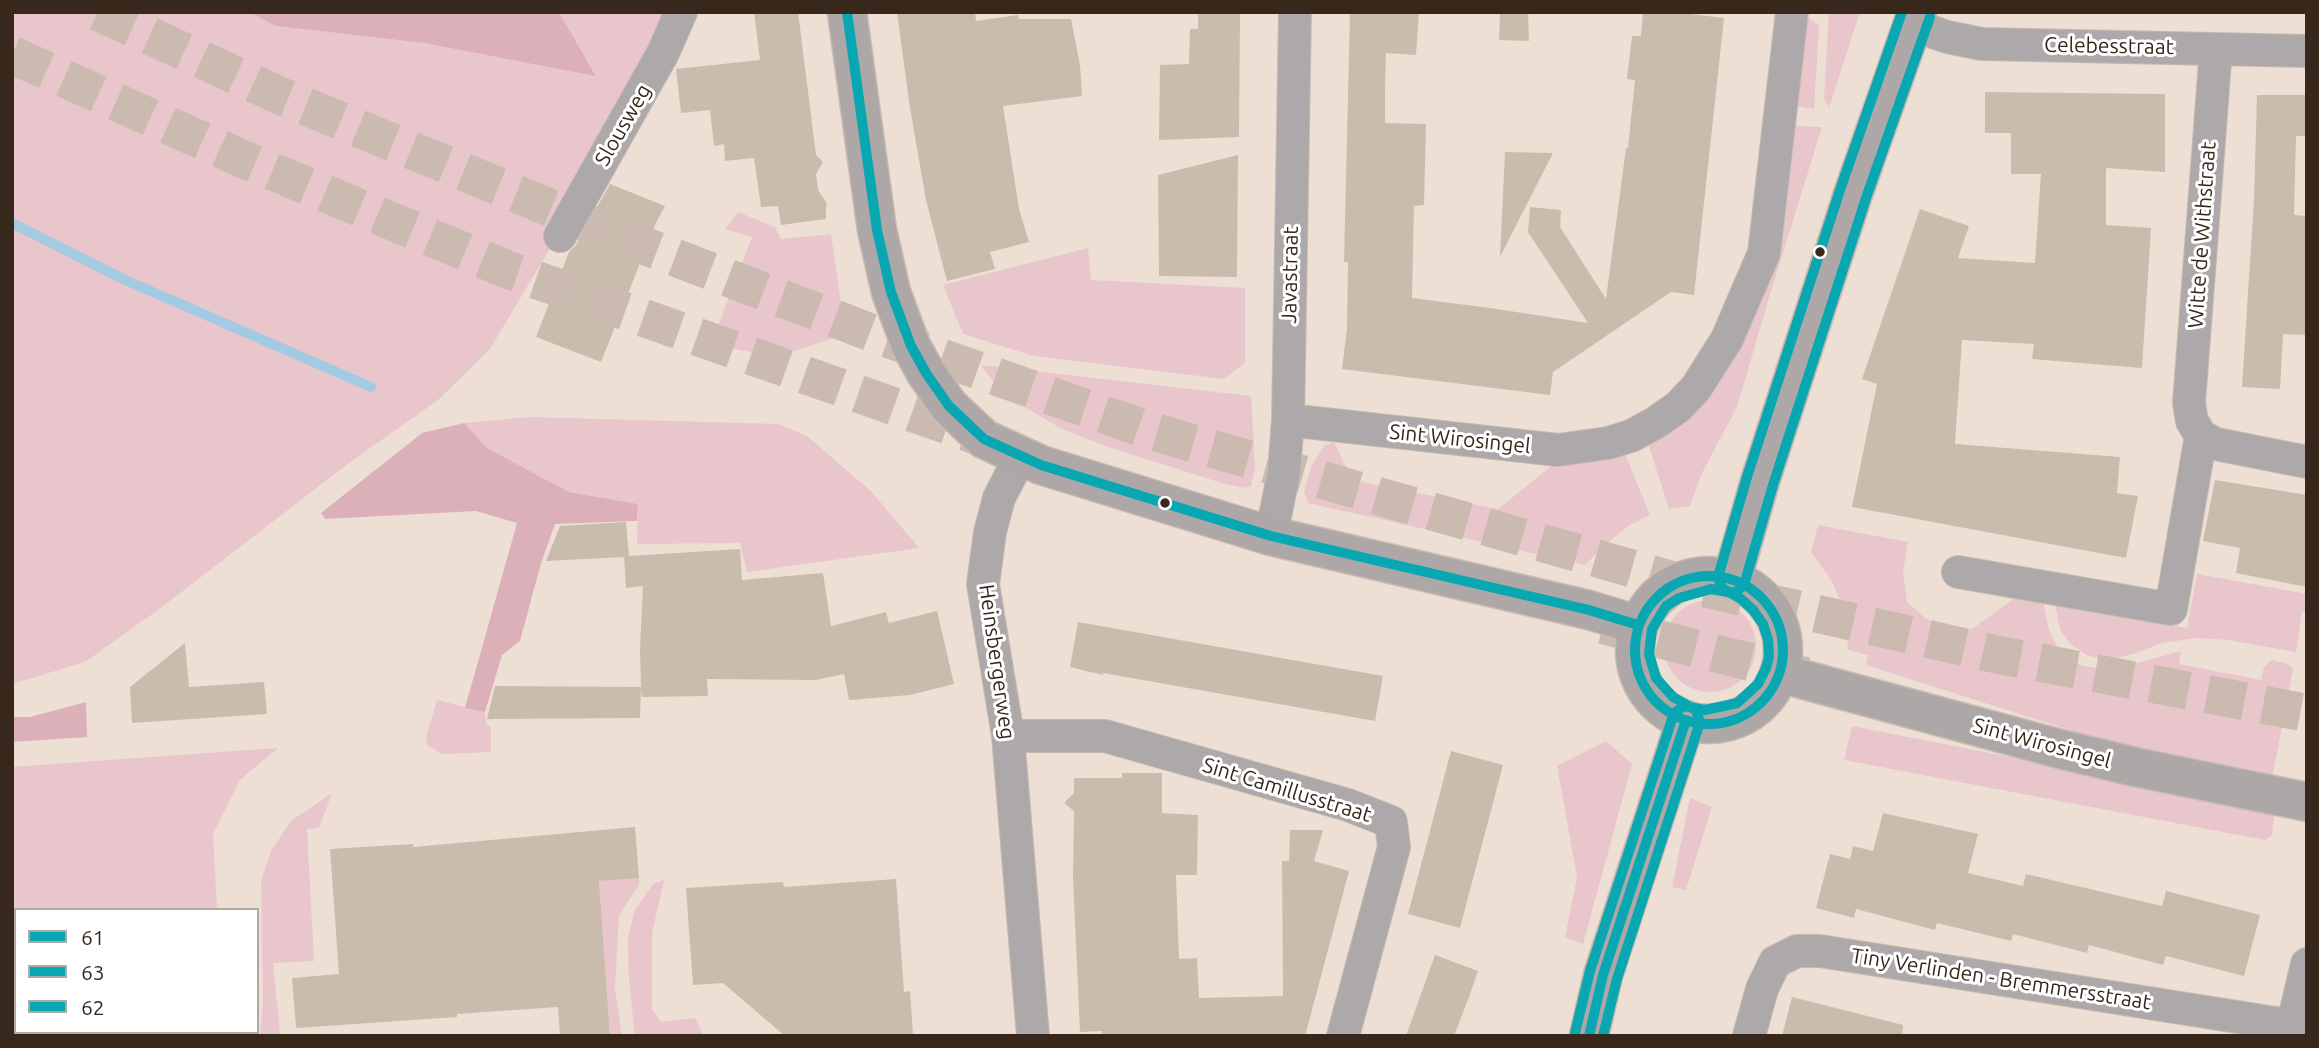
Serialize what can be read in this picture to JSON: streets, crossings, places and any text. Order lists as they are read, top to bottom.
{
  "streets": {
    "street": [
      "Celebesstraat",
      "Slousweg",
      "Witte de Withstraat",
      "Javastraat",
      "Sint Wirosingel",
      "Heinsbergerweg",
      "Sint Camillusstraat",
      "Tiny Verlinden - Bremmersstraat"
    ]
  },
  "crossings": [
    ["Celebesstraat", "Witte de Withstraat"],
    ["Javastraat", "Sint Wirosingel"],
    ["Heinsbergerweg", "Sint Camillusstraat"]
  ],
  "lines": ["transit line 61", "transit line 62", "transit line 63"],
  "legend": ["61", "63", "62"]
}
